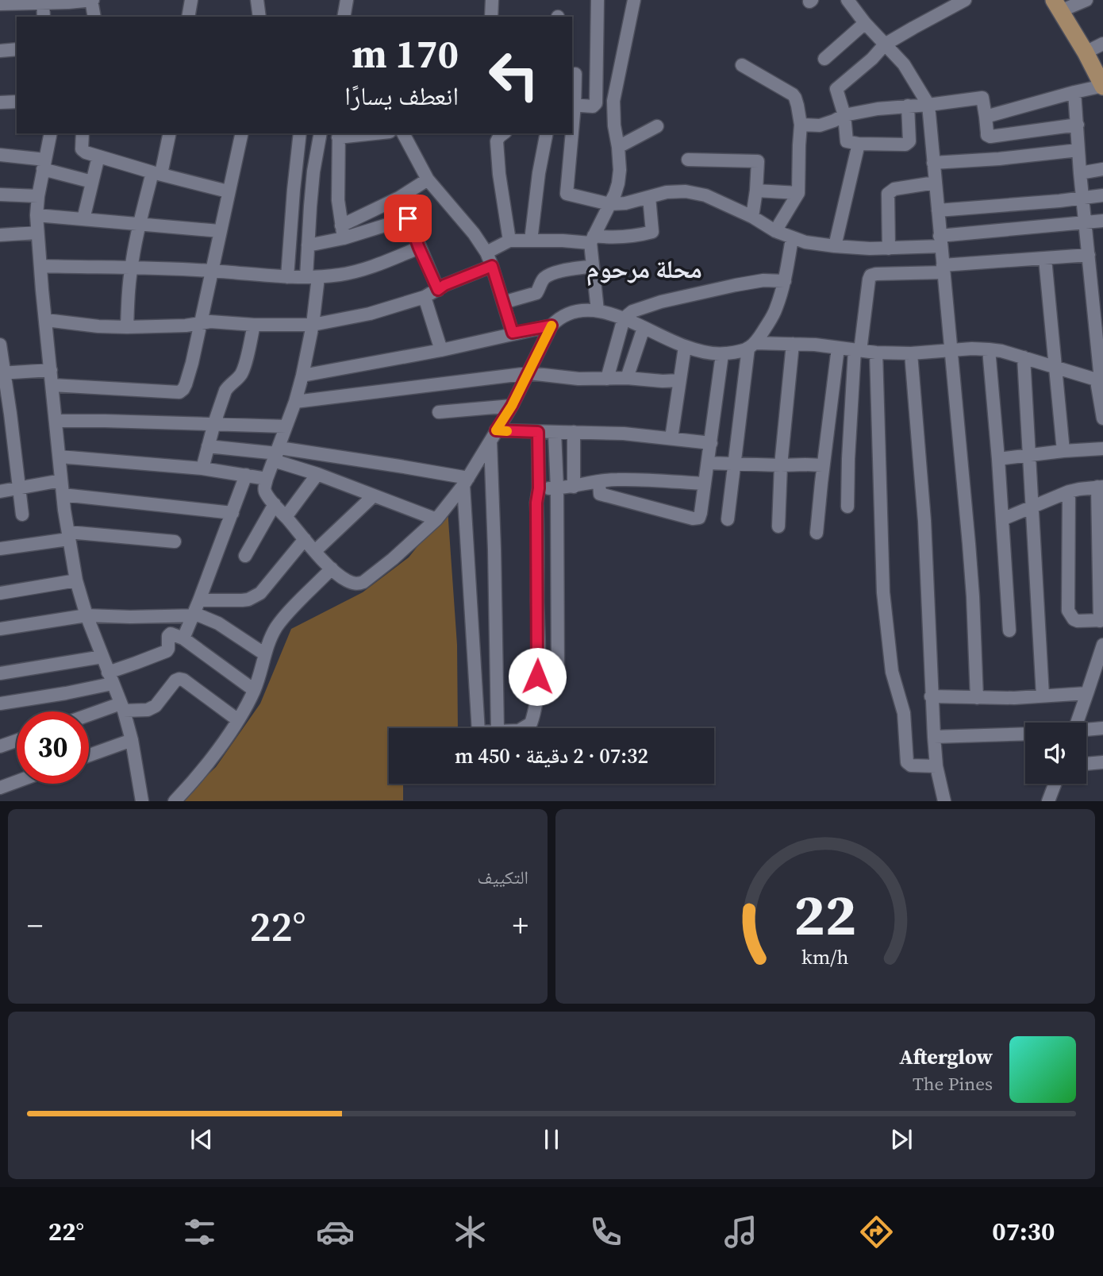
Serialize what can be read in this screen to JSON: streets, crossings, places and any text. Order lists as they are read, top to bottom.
{
  "districts": ["محلة مرحوم"],
  "page": {
    "turn": ["170 m", "انعطف يسارًا"],
    "limit": "30",
    "trip": "07:32 · 2 دقيقة · 450 m",
    "tile": "التكييف",
    "heat": ["−", "22°", "+"],
    "song": ["Afterglow", "The Pines"],
    "tabs": ["07:30", "22°"],
    "gauge": ["22", "km/h"]
  }
}
